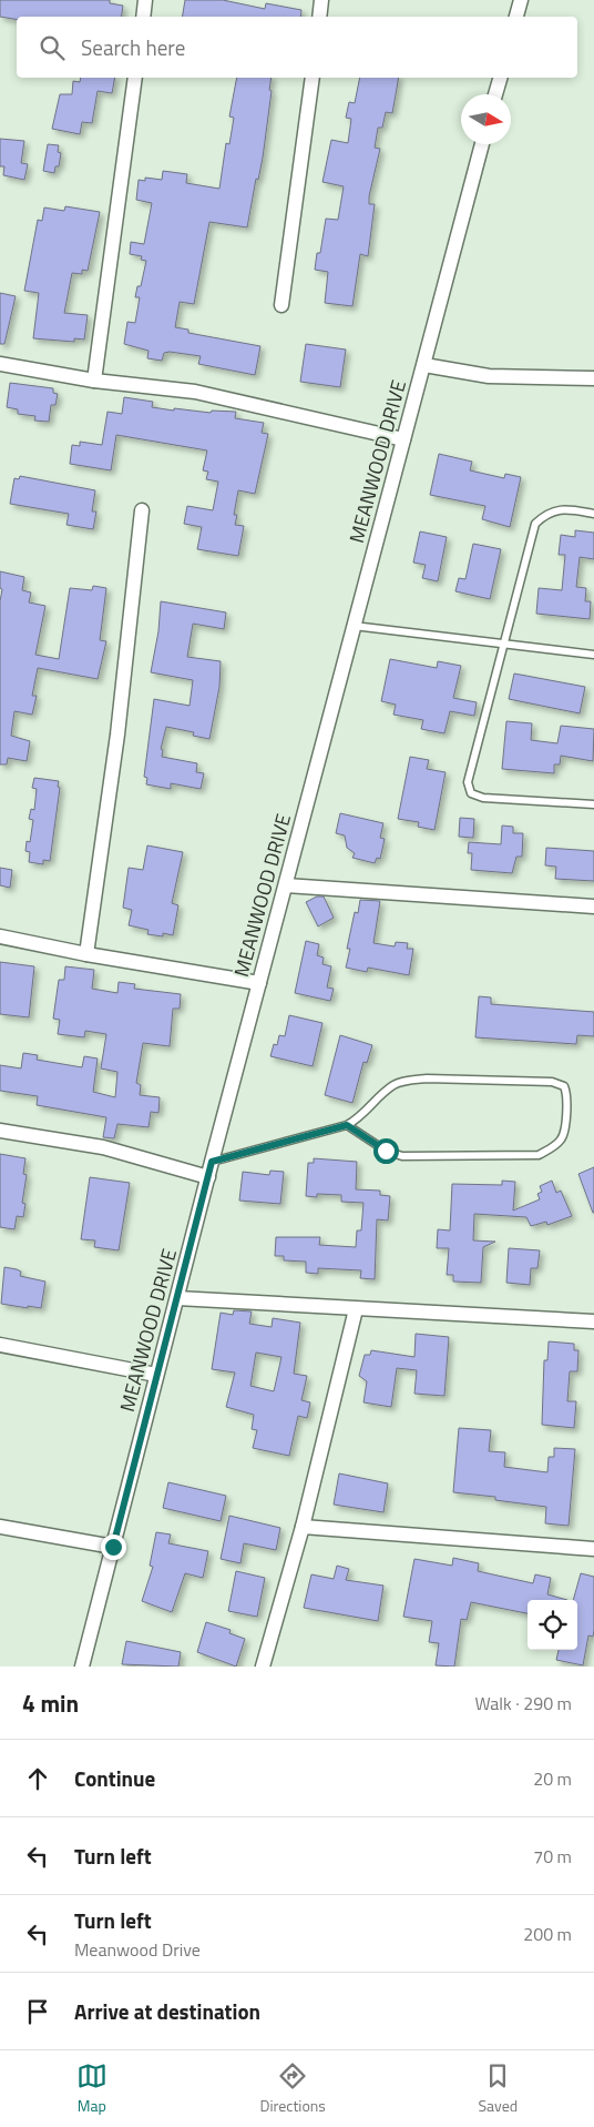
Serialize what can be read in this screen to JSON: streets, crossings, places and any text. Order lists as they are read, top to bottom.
{
  "streets": {
    "street": ["MEANWOOD DRIVE"]
  },
  "north": "right",
  "page": {
    "search": "Search here",
    "heading": ["4 min", "Walk · 290 m"],
    "list": [
      ["Continue", "20 m"],
      ["Turn left", "70 m"],
      ["Turn left", "Meanwood Drive", "200 m"],
      "Arrive at destination"
    ],
    "nav": ["Map", "Directions", "Saved"]
  }
}
